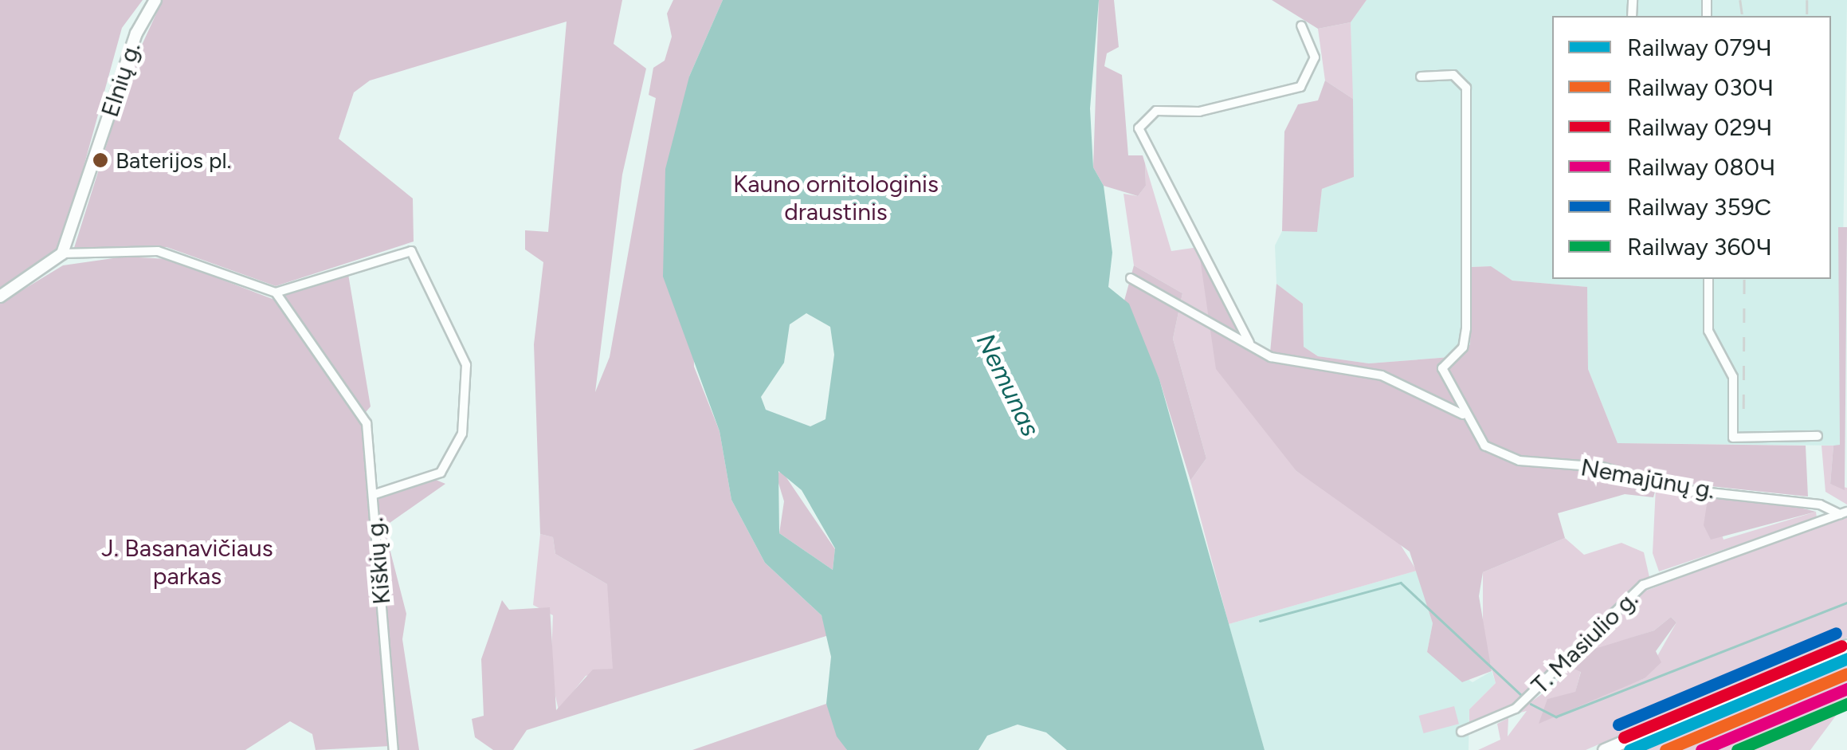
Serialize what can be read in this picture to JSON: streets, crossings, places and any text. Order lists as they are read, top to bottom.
{
  "streets": {
    "street": [
      "Elnių g.",
      "Nemajūnų g.",
      "Kiškių g.",
      "T. Masiulio g."
    ]
  },
  "crossings": [
    ["Nemajūnų g.", "T. Masiulio g."]
  ],
  "water": ["Nemunas"],
  "parks": ["Kauno ornitologinis draustinis", "J. Basanavičiaus parkas"],
  "places": ["Baterijos pl."],
  "lines": [
    "rail line 359С",
    "rail line 029Ч",
    "rail line 079Ч",
    "rail line 030Ч",
    "rail line 080Ч",
    "rail line 360Ч"
  ],
  "legend": [
    "Railway 079Ч",
    "Railway 030Ч",
    "Railway 029Ч",
    "Railway 080Ч",
    "Railway 359С",
    "Railway 360Ч"
  ]
}
